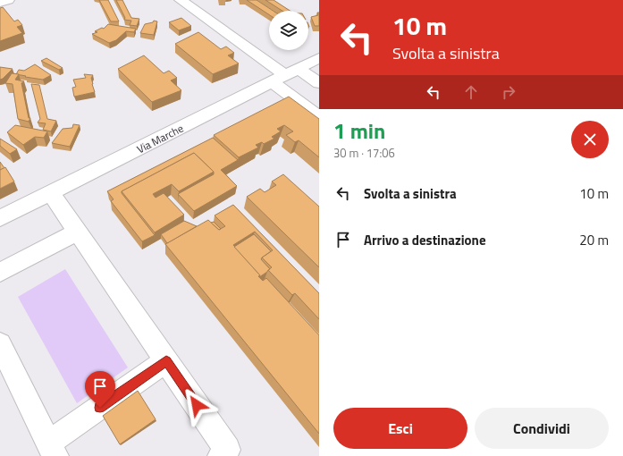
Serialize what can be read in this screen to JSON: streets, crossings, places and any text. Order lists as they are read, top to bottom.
{
  "streets": {
    "street": ["Via Marche"]
  },
  "page": {
    "turn": ["10 m", "Svolta a sinistra"],
    "heading": ["1 min", "30 m · 17:06"],
    "list": [
      {
        "name": "Svolta a sinistra",
        "value": "10 m"
      },
      {
        "name": "Arrivo a destinazione",
        "value": "20 m"
      }
    ],
    "buttons": ["Esci", "Condividi"]
  }
}
